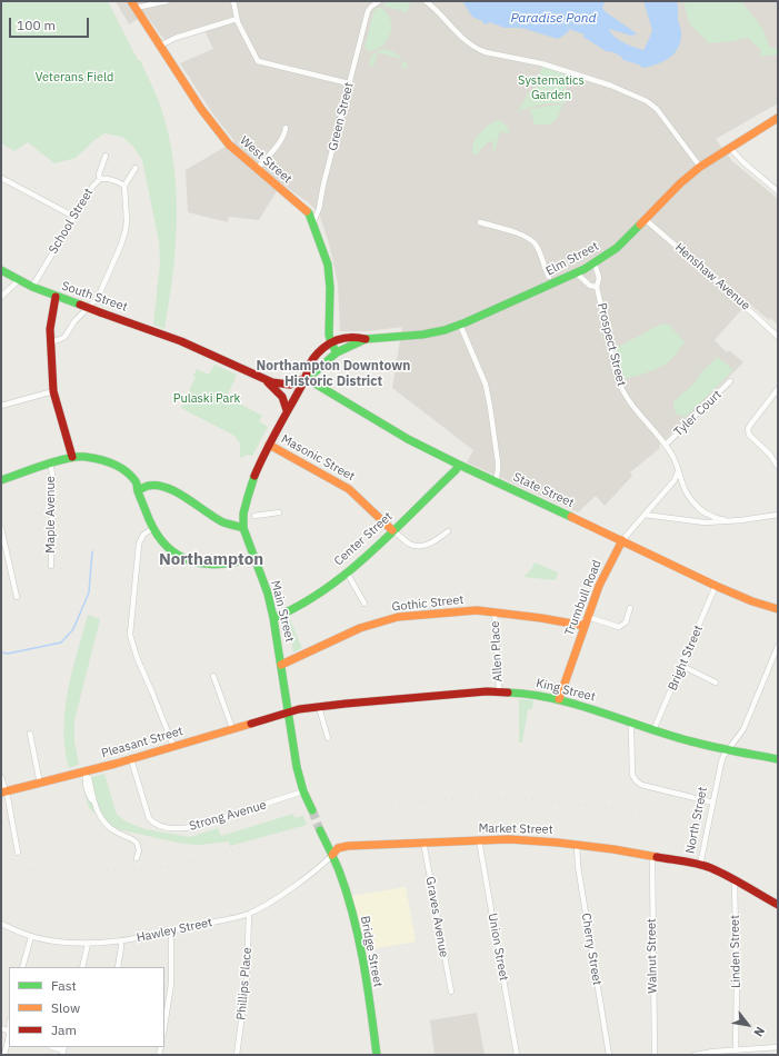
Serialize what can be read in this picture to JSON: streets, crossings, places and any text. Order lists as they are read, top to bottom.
{
  "streets": {
    "main road": [
      "West Street",
      "Elm Street",
      "South Street",
      "Masonic Street",
      "State Street",
      "Center Street",
      "Trumbull Road",
      "Gothic Street",
      "Main Street",
      "King Street",
      "Pleasant Street",
      "North Street",
      "Market Street",
      "Bridge Street"
    ],
    "street": [
      "Green Street",
      "School Street",
      "Henshaw Avenue",
      "Prospect Street",
      "Tyler Court",
      "Maple Avenue",
      "Allen Place",
      "Bright Street",
      "Strong Avenue",
      "Graves Avenue",
      "Hawley Street",
      "Union Street",
      "Cherry Street",
      "Linden Street",
      "Walnut Street",
      "Phillips Place"
    ]
  },
  "crossings": [
    ["Green Street", "West Street"],
    ["West Street", "Elm Street"],
    ["West Street", "Main Street"],
    ["School Street", "South Street"],
    ["Elm Street", "Henshaw Avenue"],
    ["Elm Street", "Prospect Street"],
    ["Elm Street", "Main Street"],
    ["Prospect Street", "Tyler Court"],
    ["Prospect Street", "Trumbull Road"],
    ["Masonic Street", "Center Street"],
    ["Masonic Street", "Main Street"],
    ["State Street", "Center Street"],
    ["State Street", "Trumbull Road"],
    ["State Street", "Main Street"],
    ["State Street", "Bright Street"],
    ["Center Street", "Main Street"],
    ["Trumbull Road", "Gothic Street"],
    ["Trumbull Road", "King Street"],
    ["Gothic Street", "Main Street"],
    ["Gothic Street", "Allen Place"],
    ["Main Street", "King Street"],
    ["Main Street", "Pleasant Street"],
    ["Main Street", "Strong Avenue"],
    ["Allen Place", "King Street"],
    ["Bright Street", "King Street"],
    ["King Street", "Pleasant Street"],
    ["King Street", "North Street"],
    ["Pleasant Street", "Strong Avenue"],
    ["North Street", "Market Street"],
    ["North Street", "Linden Street"],
    ["Market Street", "Graves Avenue"],
    ["Market Street", "Hawley Street"],
    ["Market Street", "Union Street"],
    ["Market Street", "Cherry Street"],
    ["Market Street", "Bridge Street"],
    ["Market Street", "Walnut Street"],
    ["Hawley Street", "Bridge Street"],
    ["Hawley Street", "Phillips Place"]
  ],
  "districts": ["Northampton Downtown Historic District", "Northampton"],
  "water": ["Paradise Pond"],
  "parks": ["Veterans Field", "Systematics Garden", "Pulaski Park"],
  "legend": ["Fast", "Slow", "Jam"],
  "scale_bar": "100 m",
  "north": "bottom right"
}
